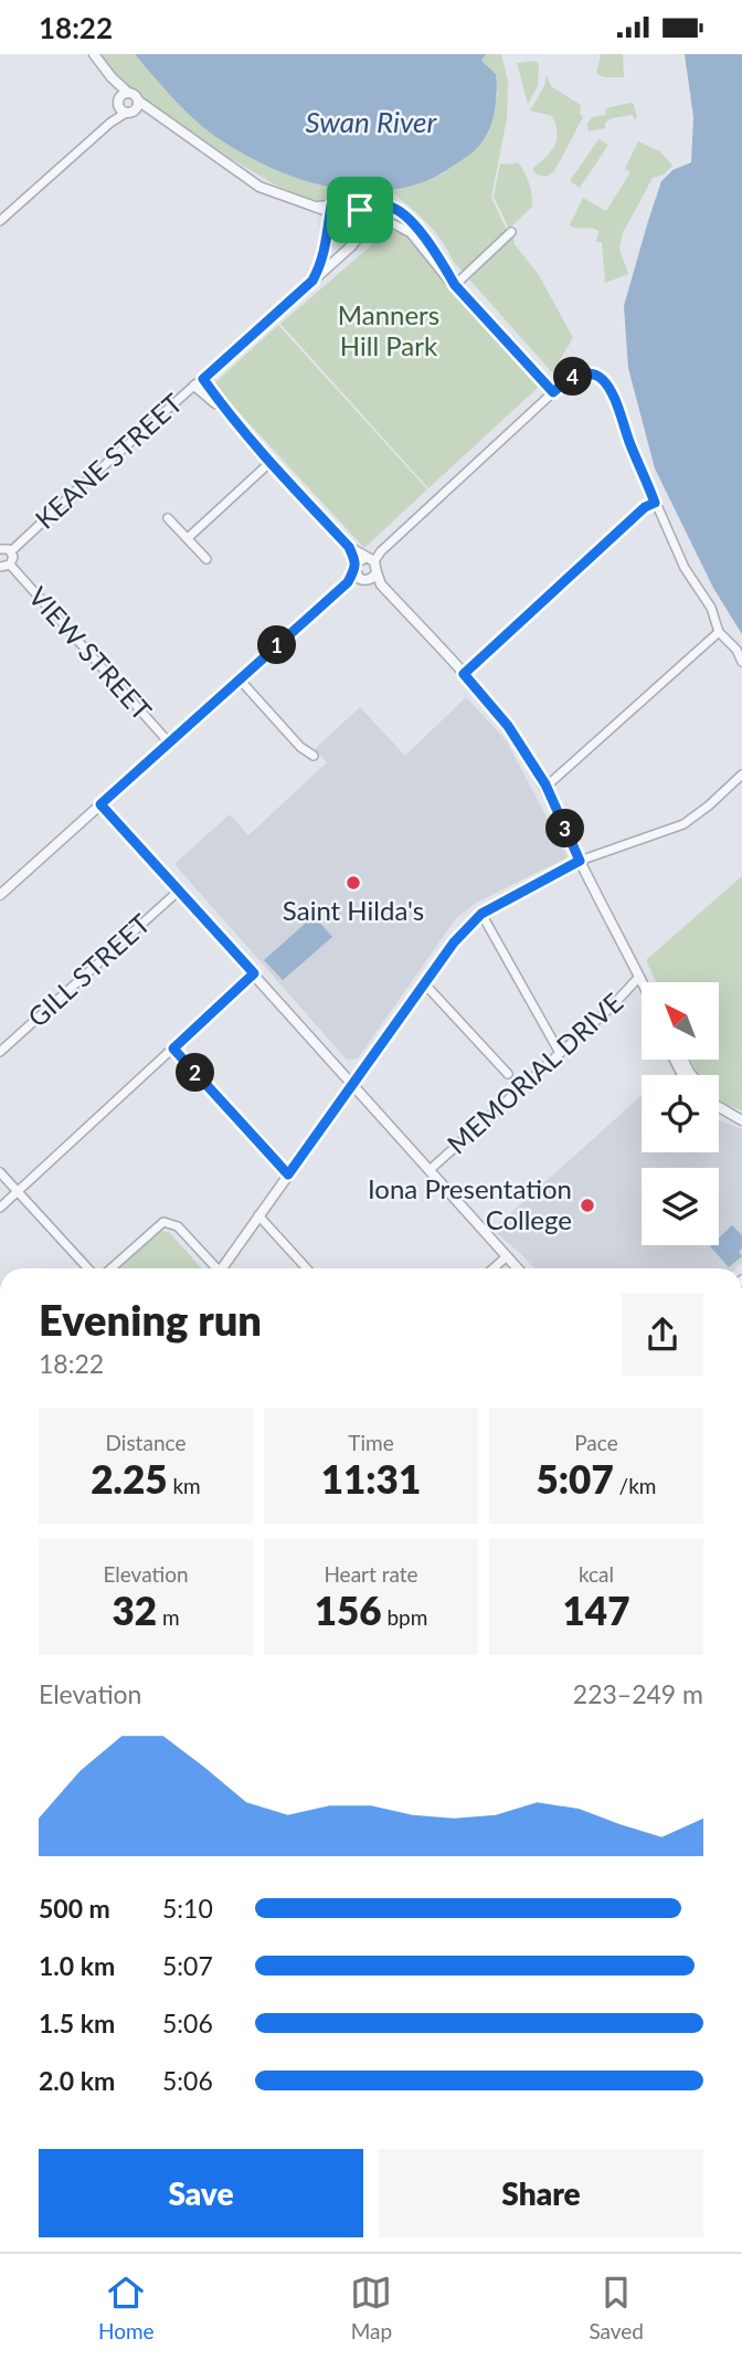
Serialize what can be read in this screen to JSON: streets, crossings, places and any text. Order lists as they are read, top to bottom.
{
  "streets": {
    "street": [
      "KEANE STREET",
      "VIEW STREET",
      "GILL STREET",
      "MEMORIAL DRIVE"
    ]
  },
  "water": ["Swan River"],
  "parks": ["Manners Hill Park"],
  "places": ["Saint Hilda's", "Iona Presentation College"],
  "north": "top left",
  "page": {
    "status": "18:22",
    "pins": [
      "4",
      "1",
      "3",
      "2"
    ],
    "heading": ["Evening run", "18:22"],
    "stats": [
      ["Distance", "2.25 km"],
      ["Time", "11:31"],
      ["Pace", "5:07 /km"],
      ["Elevation", "32 m"],
      ["Heart rate", "156 bpm"],
      ["kcal", "147"]
    ],
    "chart": ["Elevation", "223–249 m"],
    "list": [
      {
        "name": "500 m",
        "note": "5:10"
      },
      {
        "name": "1.0 km",
        "note": "5:07"
      },
      {
        "name": "1.5 km",
        "note": "5:06"
      },
      {
        "name": "2.0 km",
        "note": "5:06"
      }
    ],
    "buttons": ["Save", "Share"],
    "tabs": ["Home", "Map", "Saved"]
  }
}
